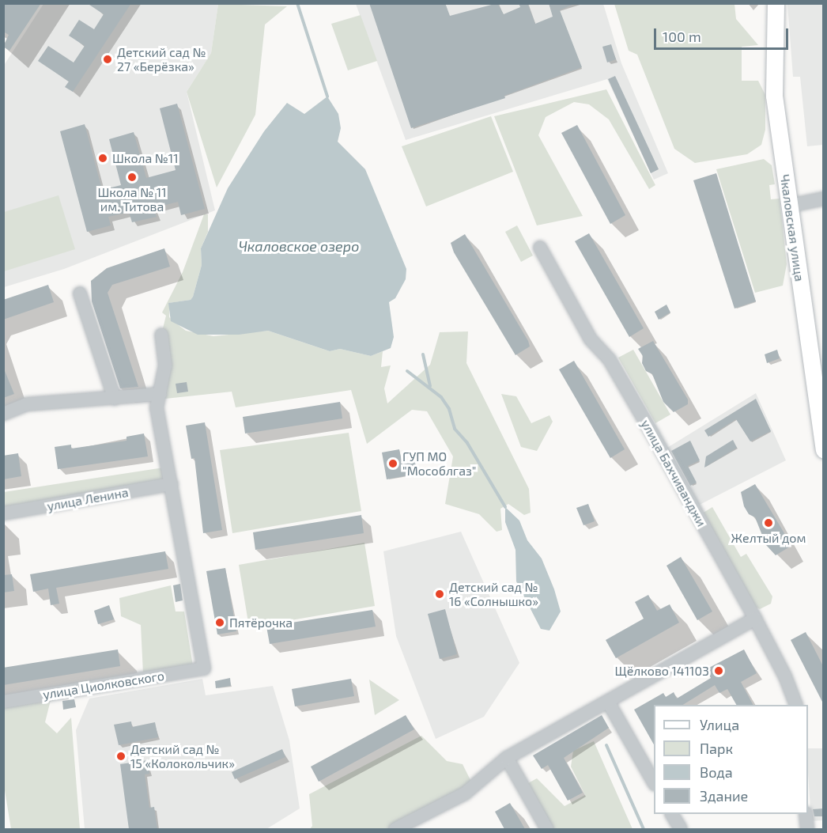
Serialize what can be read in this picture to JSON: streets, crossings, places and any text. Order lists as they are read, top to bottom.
{
  "streets": {
    "main road": ["Чкаловская улица"],
    "street": ["улица Бахчиванджи", "улица Ленина", "улица Циолковского"]
  },
  "crossings": [
    ["улица Ленина", "улица Циолковского"]
  ],
  "water": ["Чкаловское озеро"],
  "places": [
    "Детский сад № 27 «Берёзка»",
    "Школа №11",
    "Школа № 11 им. Титова",
    "ГУП МО \"Мособлгаз\"",
    "Желтый дом",
    "Детский сад № 16 «Солнышко»",
    "Пятёрочка",
    "Щёлково 141103",
    "Детский сад № 15 «Колокольчик»"
  ],
  "legend": [
    "Улица",
    "Парк",
    "Вода",
    "Здание"
  ],
  "scale_bar": "100 m"
}
